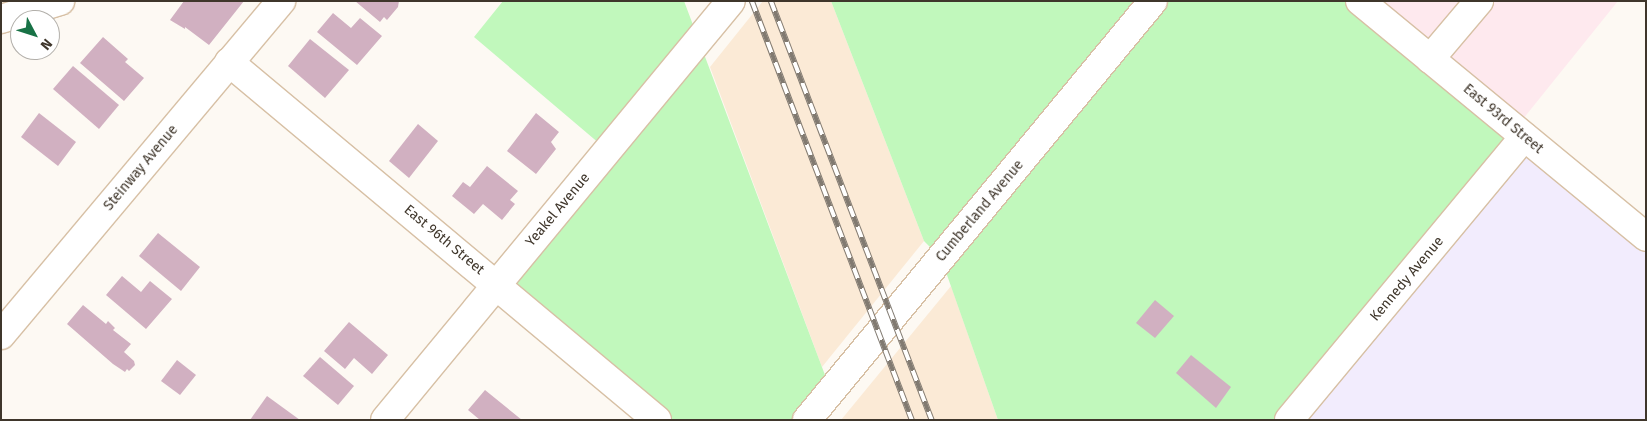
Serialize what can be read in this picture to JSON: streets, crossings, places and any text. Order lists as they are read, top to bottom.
{
  "streets": {
    "street": [
      "East 93rd Street",
      "Steinway Avenue",
      "Yeakel Avenue",
      "Cumberland Avenue",
      "East 96th Street",
      "Kennedy Avenue"
    ]
  },
  "crossings": [
    ["East 93rd Street", "Kennedy Avenue"],
    ["Steinway Avenue", "East 96th Street"],
    ["Yeakel Avenue", "East 96th Street"]
  ],
  "north": "bottom right"
}
